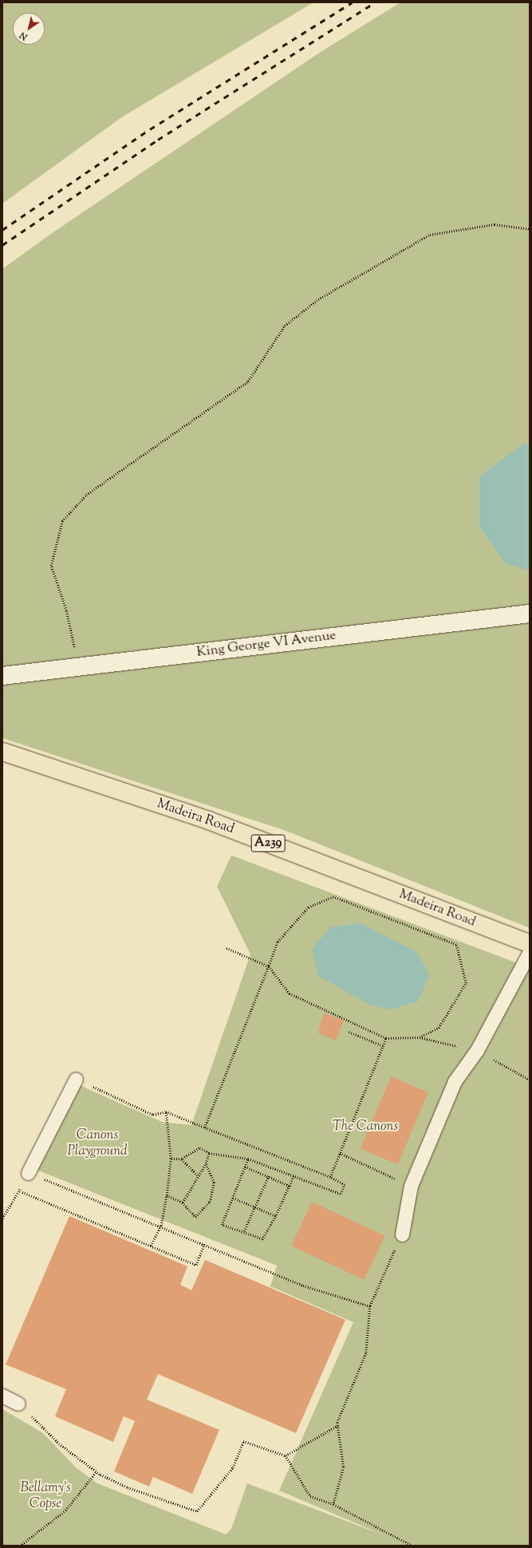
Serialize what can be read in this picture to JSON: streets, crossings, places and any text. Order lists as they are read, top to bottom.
{
  "streets": {
    "main road": ["Madeira Road", "A239"],
    "street": ["King George VI Avenue"]
  },
  "parks": ["The Canons", "Canons Playground", "Bellamy's Copse"],
  "north": "bottom left"
}
